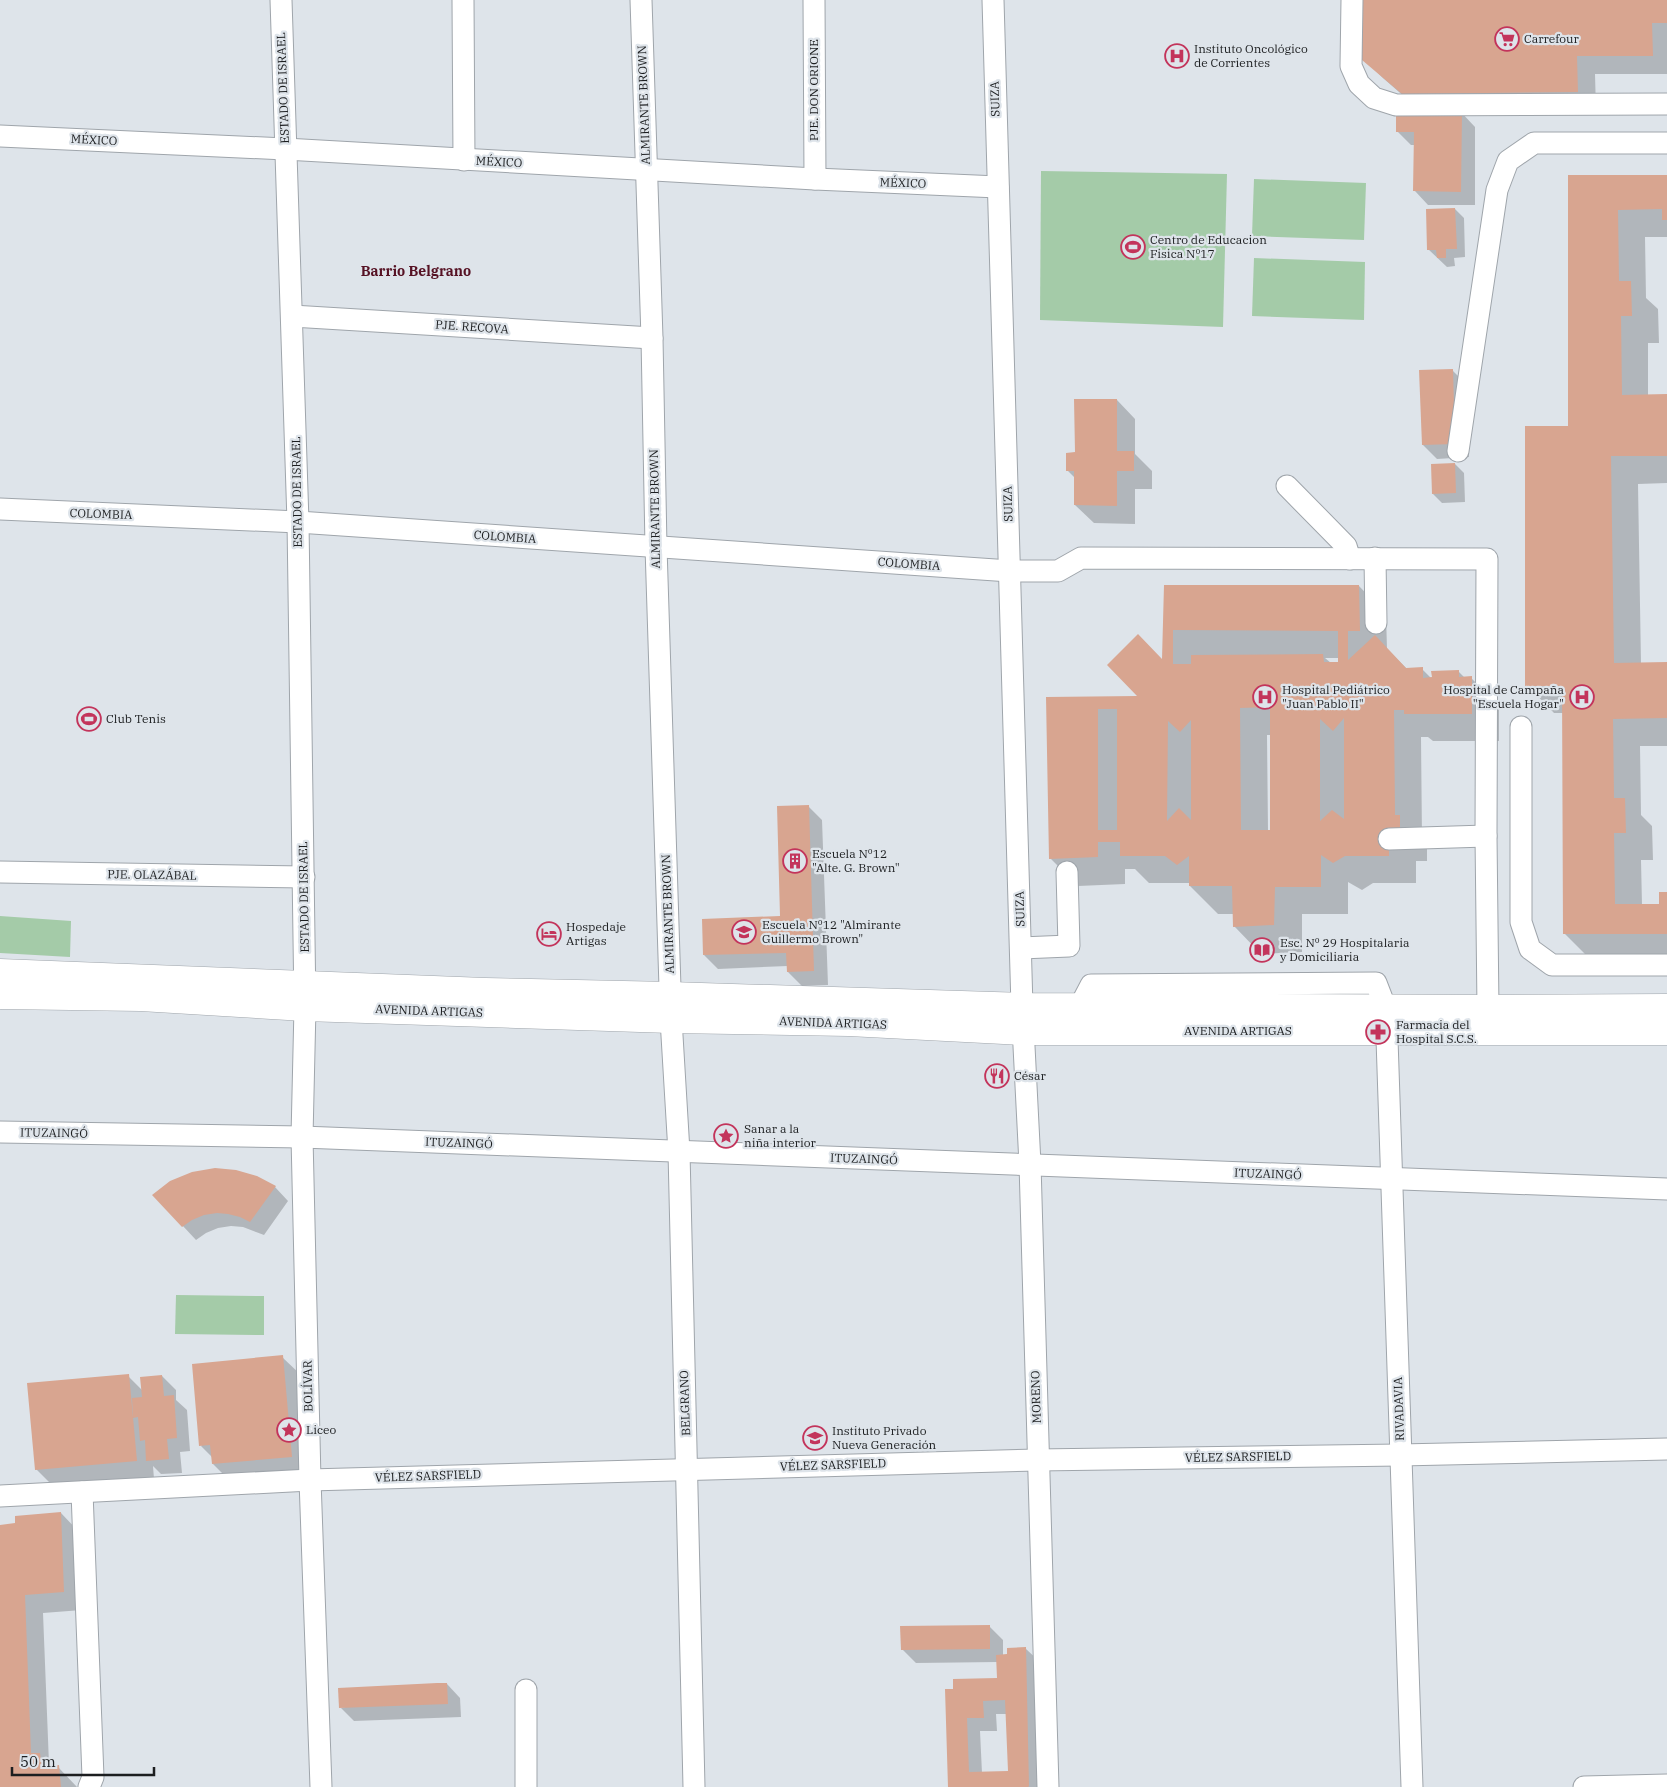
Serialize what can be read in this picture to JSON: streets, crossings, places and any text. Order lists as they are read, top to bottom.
{
  "streets": {
    "main road": ["AVENIDA ARTIGAS"],
    "street": [
      "ESTADO DE ISRAEL",
      "PJE. DON ORIONE",
      "SUIZA",
      "ALMIRANTE BROWN",
      "MÉXICO",
      "PJE. RECOVA",
      "COLOMBIA",
      "PJE. OLAZÁBAL",
      "ITUZAINGÓ",
      "BOLÍVAR",
      "MORENO",
      "BELGRANO",
      "RIVADAVIA",
      "VÉLEZ SARSFIELD"
    ]
  },
  "crossings": [
    ["ESTADO DE ISRAEL", "MÉXICO"],
    ["ESTADO DE ISRAEL", "PJE. RECOVA"],
    ["ESTADO DE ISRAEL", "COLOMBIA"],
    ["ESTADO DE ISRAEL", "PJE. OLAZÁBAL"],
    ["ESTADO DE ISRAEL", "AVENIDA ARTIGAS"],
    ["ESTADO DE ISRAEL", "BOLÍVAR"],
    ["PJE. DON ORIONE", "MÉXICO"],
    ["SUIZA", "MÉXICO"],
    ["SUIZA", "COLOMBIA"],
    ["SUIZA", "AVENIDA ARTIGAS"],
    ["SUIZA", "MORENO"],
    ["ALMIRANTE BROWN", "MÉXICO"],
    ["ALMIRANTE BROWN", "PJE. RECOVA"],
    ["ALMIRANTE BROWN", "COLOMBIA"],
    ["ALMIRANTE BROWN", "AVENIDA ARTIGAS"],
    ["ALMIRANTE BROWN", "BELGRANO"],
    ["AVENIDA ARTIGAS", "BOLÍVAR"],
    ["AVENIDA ARTIGAS", "MORENO"],
    ["AVENIDA ARTIGAS", "BELGRANO"],
    ["AVENIDA ARTIGAS", "RIVADAVIA"],
    ["ITUZAINGÓ", "BOLÍVAR"],
    ["ITUZAINGÓ", "MORENO"],
    ["ITUZAINGÓ", "BELGRANO"],
    ["ITUZAINGÓ", "RIVADAVIA"],
    ["BOLÍVAR", "VÉLEZ SARSFIELD"],
    ["MORENO", "VÉLEZ SARSFIELD"],
    ["BELGRANO", "VÉLEZ SARSFIELD"],
    ["RIVADAVIA", "VÉLEZ SARSFIELD"]
  ],
  "districts": ["Barrio Belgrano"],
  "places": {
    "supermarket": ["Carrefour"],
    "hospital": ["Instituto Oncológico de Corrientes", "Hospital Pediátrico \"Juan Pablo II\"", "Hospital de Campaña \"Escuela Hogar\""],
    "sports": ["Centro de Educacion Fisica Nº17", "Club Tenis"],
    "building": ["Escuela Nº12 \"Alte. G. Brown\""],
    "school or university": ["Escuela Nº12 \"Almirante Guillermo Brown\"", "Instituto Privado Nueva Generación"],
    "hotel": ["Hospedaje Artigas"],
    "library": ["Esc. Nº 29 Hospitalaria y Domiciliaria"],
    "pharmacy": ["Farmacia del Hospital S.C.S."],
    "restaurant": ["César"],
    "place": ["Sanar a la niña interior", "Liceo"]
  },
  "scale_bar": "50 m"
}
